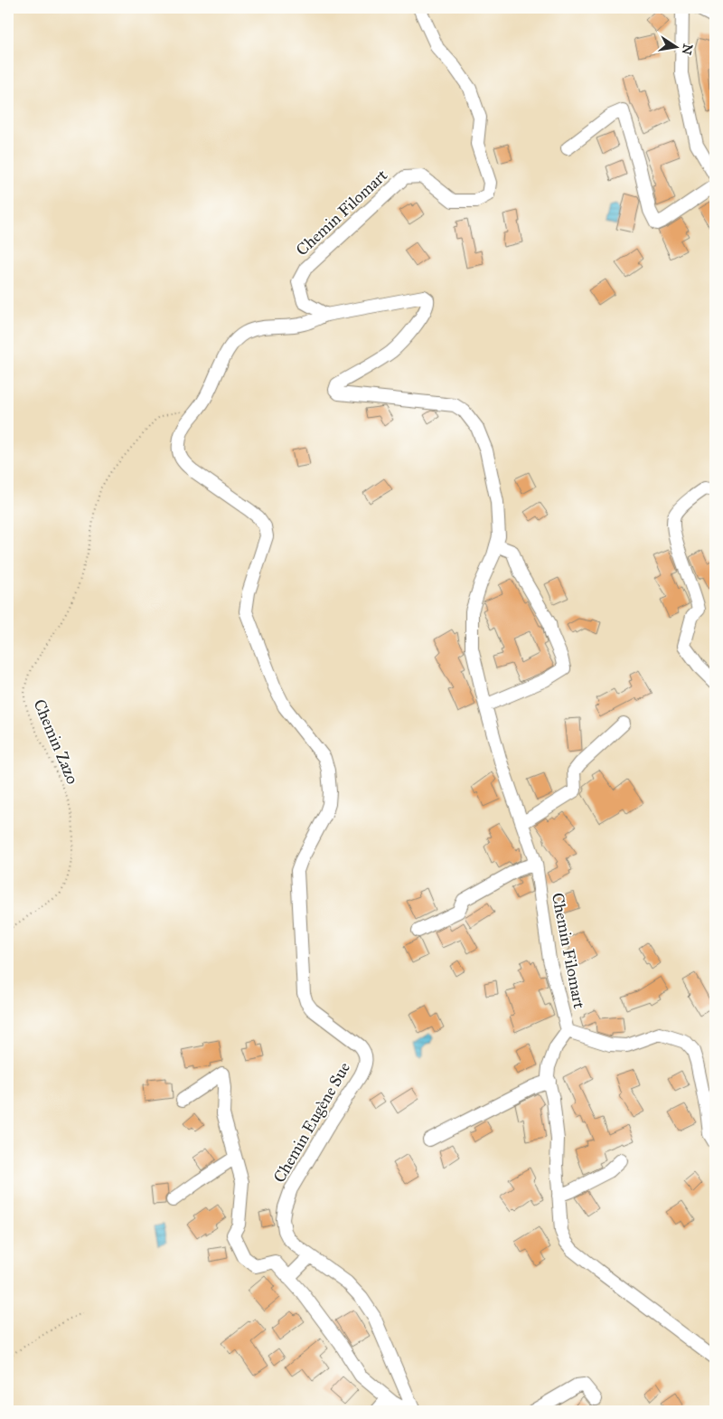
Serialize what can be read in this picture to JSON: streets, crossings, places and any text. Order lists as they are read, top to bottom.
{
  "streets": {
    "street": ["Chemin Filomart", "Chemin Eugène Sue"],
    "path": ["Chemin Zazo"]
  },
  "crossings": [
    ["Chemin Filomart", "Chemin Eugène Sue"],
    ["Chemin Zazo", "Chemin Eugène Sue"]
  ],
  "north": "right"
}
